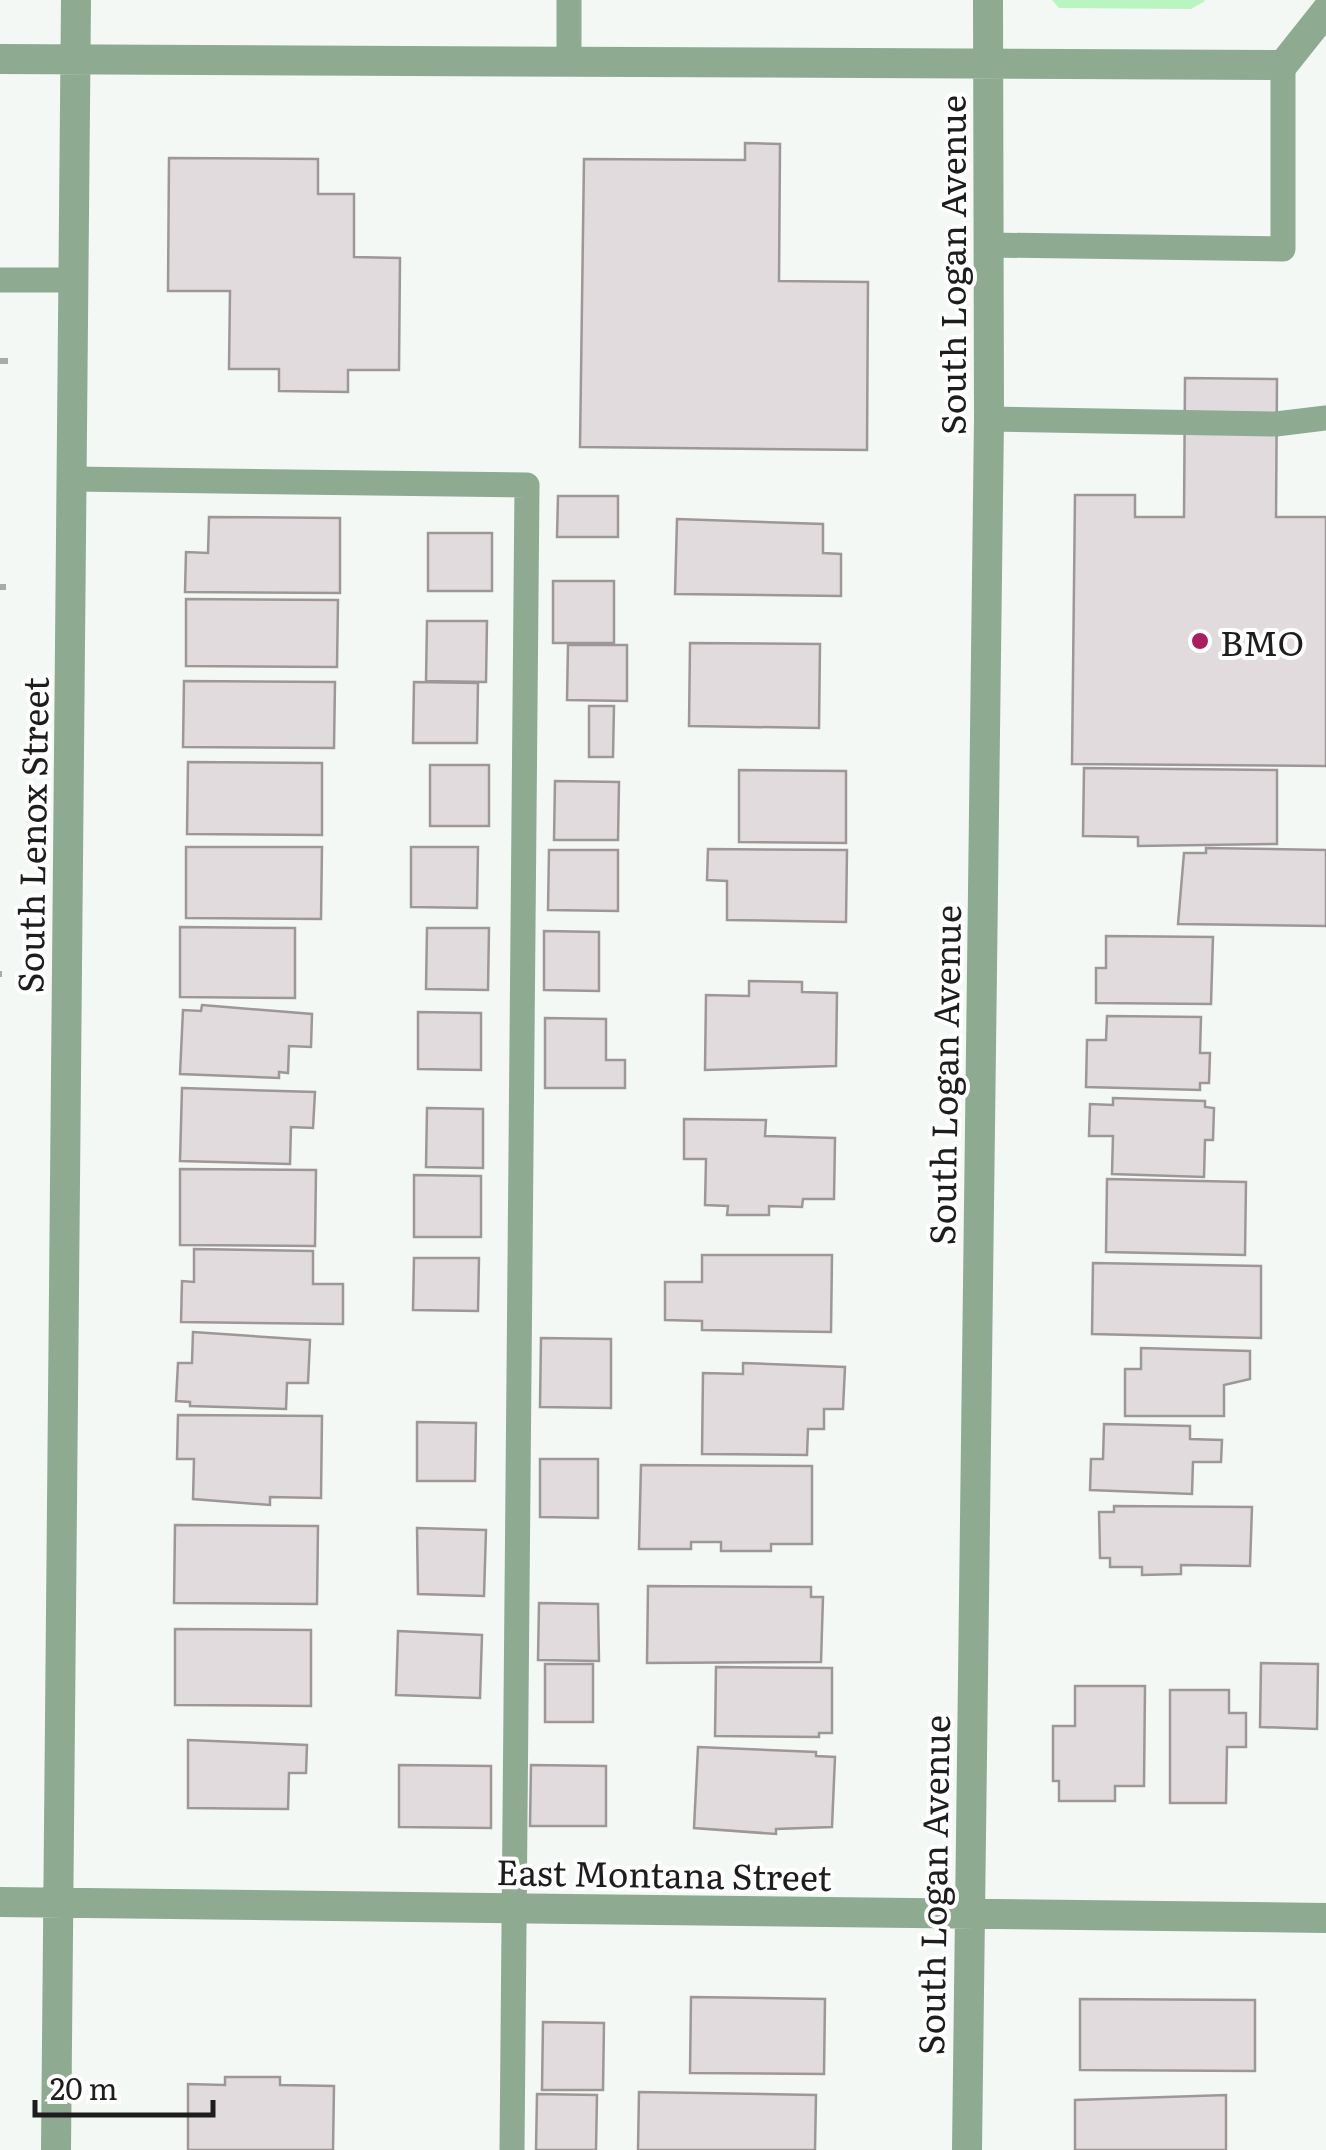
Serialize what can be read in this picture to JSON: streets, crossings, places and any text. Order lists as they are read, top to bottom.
{
  "streets": {
    "street": ["South Logan Avenue", "South Lenox Street", "East Montana Street"]
  },
  "crossings": [
    ["South Logan Avenue", "East Montana Street"],
    ["South Lenox Street", "East Montana Street"]
  ],
  "places": ["BMO"],
  "scale_bar": "20 m"
}
